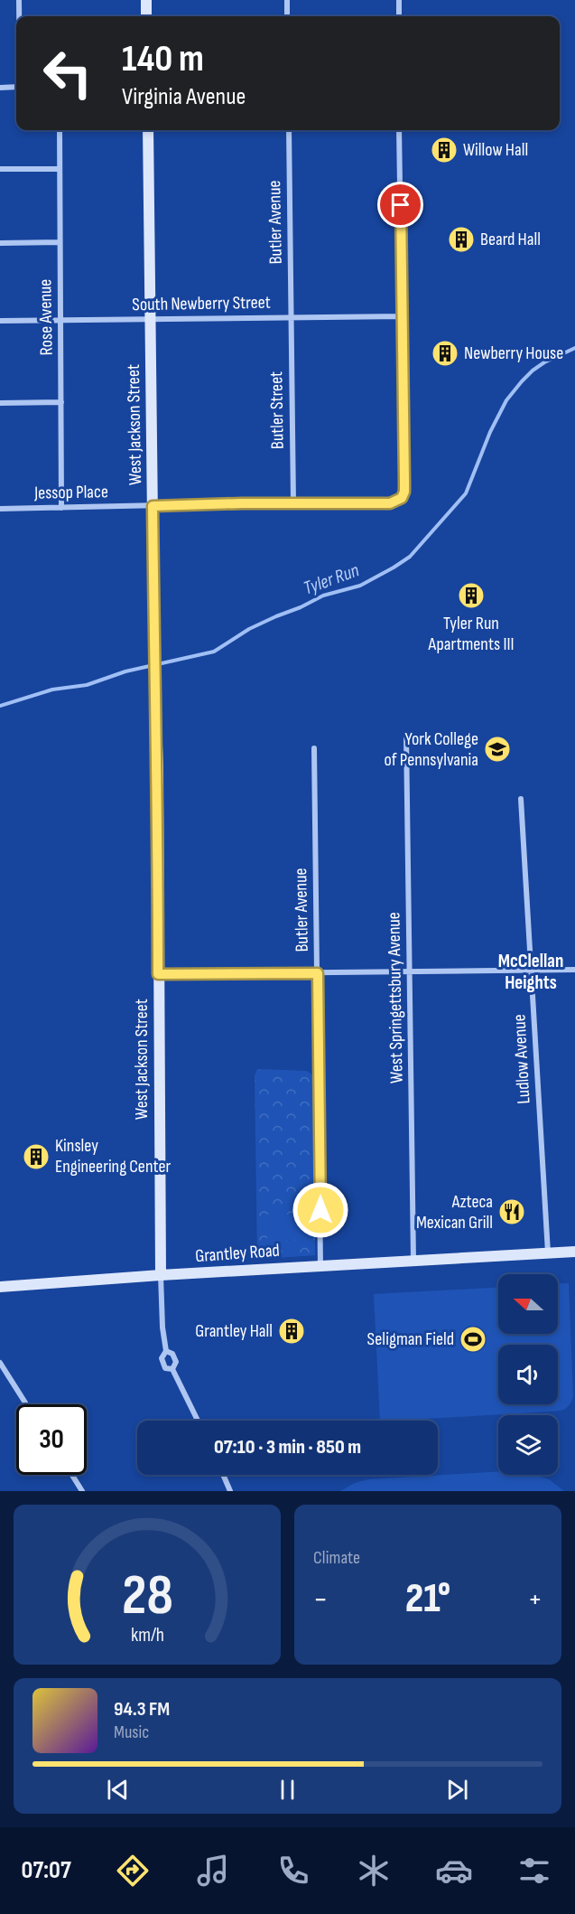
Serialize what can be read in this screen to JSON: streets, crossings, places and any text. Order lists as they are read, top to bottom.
{
  "streets": {
    "street": [
      "Butler Avenue",
      "South Newberry Street",
      "Rose Avenue",
      "Butler Street",
      "West Jackson Street",
      "Jessop Place",
      "West Springettsbury Avenue",
      "Ludlow Avenue",
      "Grantley Road"
    ]
  },
  "crossings": [
    ["Butler Avenue", "South Newberry Street"],
    ["Butler Avenue", "Butler Street"],
    ["Butler Avenue", "Grantley Road"],
    ["South Newberry Street", "Rose Avenue"],
    ["South Newberry Street", "Butler Street"],
    ["South Newberry Street", "West Jackson Street"],
    ["South Newberry Street", "Jessop Place"],
    ["Rose Avenue", "Jessop Place"],
    ["Butler Street", "Jessop Place"],
    ["West Jackson Street", "Jessop Place"],
    ["West Jackson Street", "Grantley Road"],
    ["West Springettsbury Avenue", "Grantley Road"],
    ["Ludlow Avenue", "Grantley Road"]
  ],
  "districts": ["McClellan Heights"],
  "water": ["Tyler Run"],
  "places": {
    "building": [
      "Willow Hall",
      "Beard Hall",
      "Newberry House",
      "Tyler Run Apartments III",
      "Kinsley Engineering Center",
      "Grantley Hall"
    ],
    "school or university": ["York College of Pennsylvania"],
    "restaurant": ["Azteca Mexican Grill"],
    "sports": ["Seligman Field"]
  },
  "north": "left",
  "page": {
    "turn": ["140 m", "Virginia Avenue"],
    "limit": "30",
    "trip": "07:10 · 3 min · 850 m",
    "tile": "Climate",
    "heat": ["−", "21°", "+"],
    "song": ["94.3 FM", "Music"],
    "tabs": "07:07",
    "gauge": ["28", "km/h"]
  }
}
